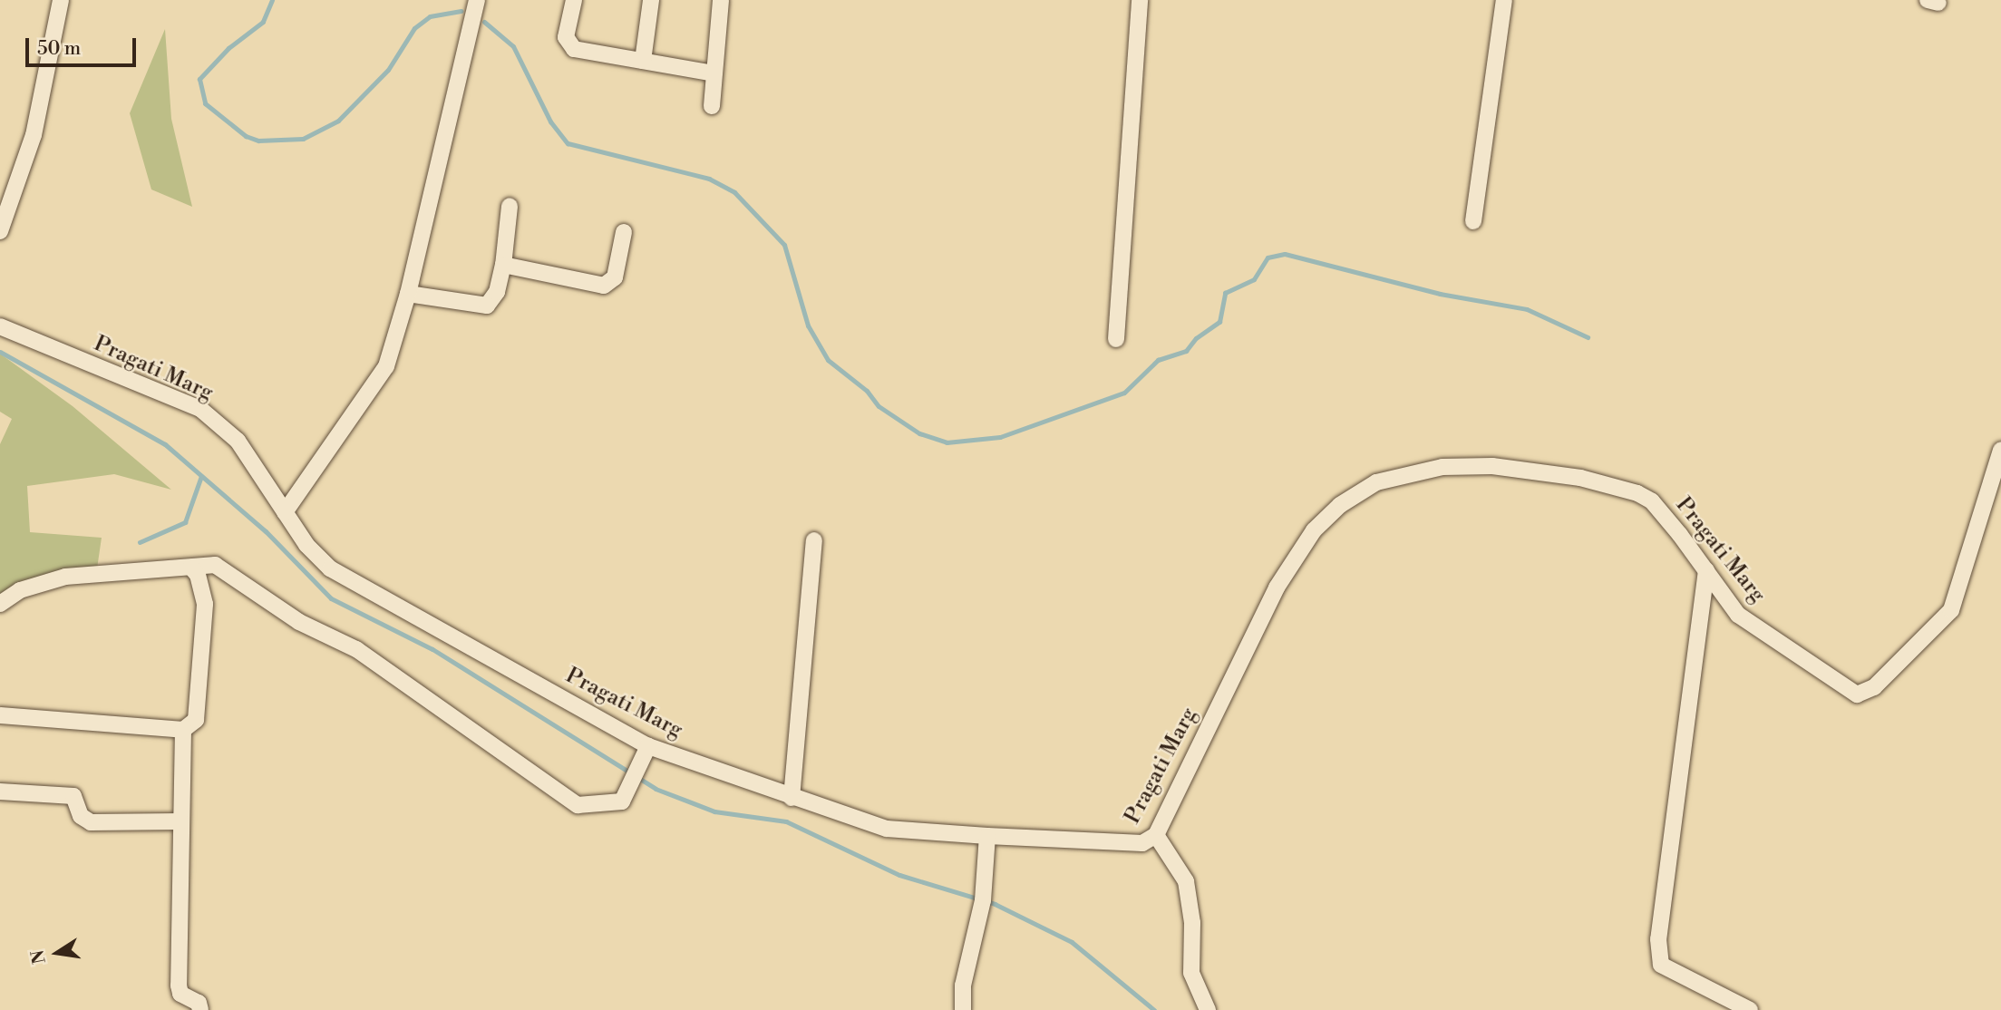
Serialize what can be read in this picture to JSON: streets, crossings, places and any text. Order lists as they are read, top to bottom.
{
  "streets": {
    "street": ["Pragati Marg"]
  },
  "scale_bar": "50 m",
  "north": "left"
}
